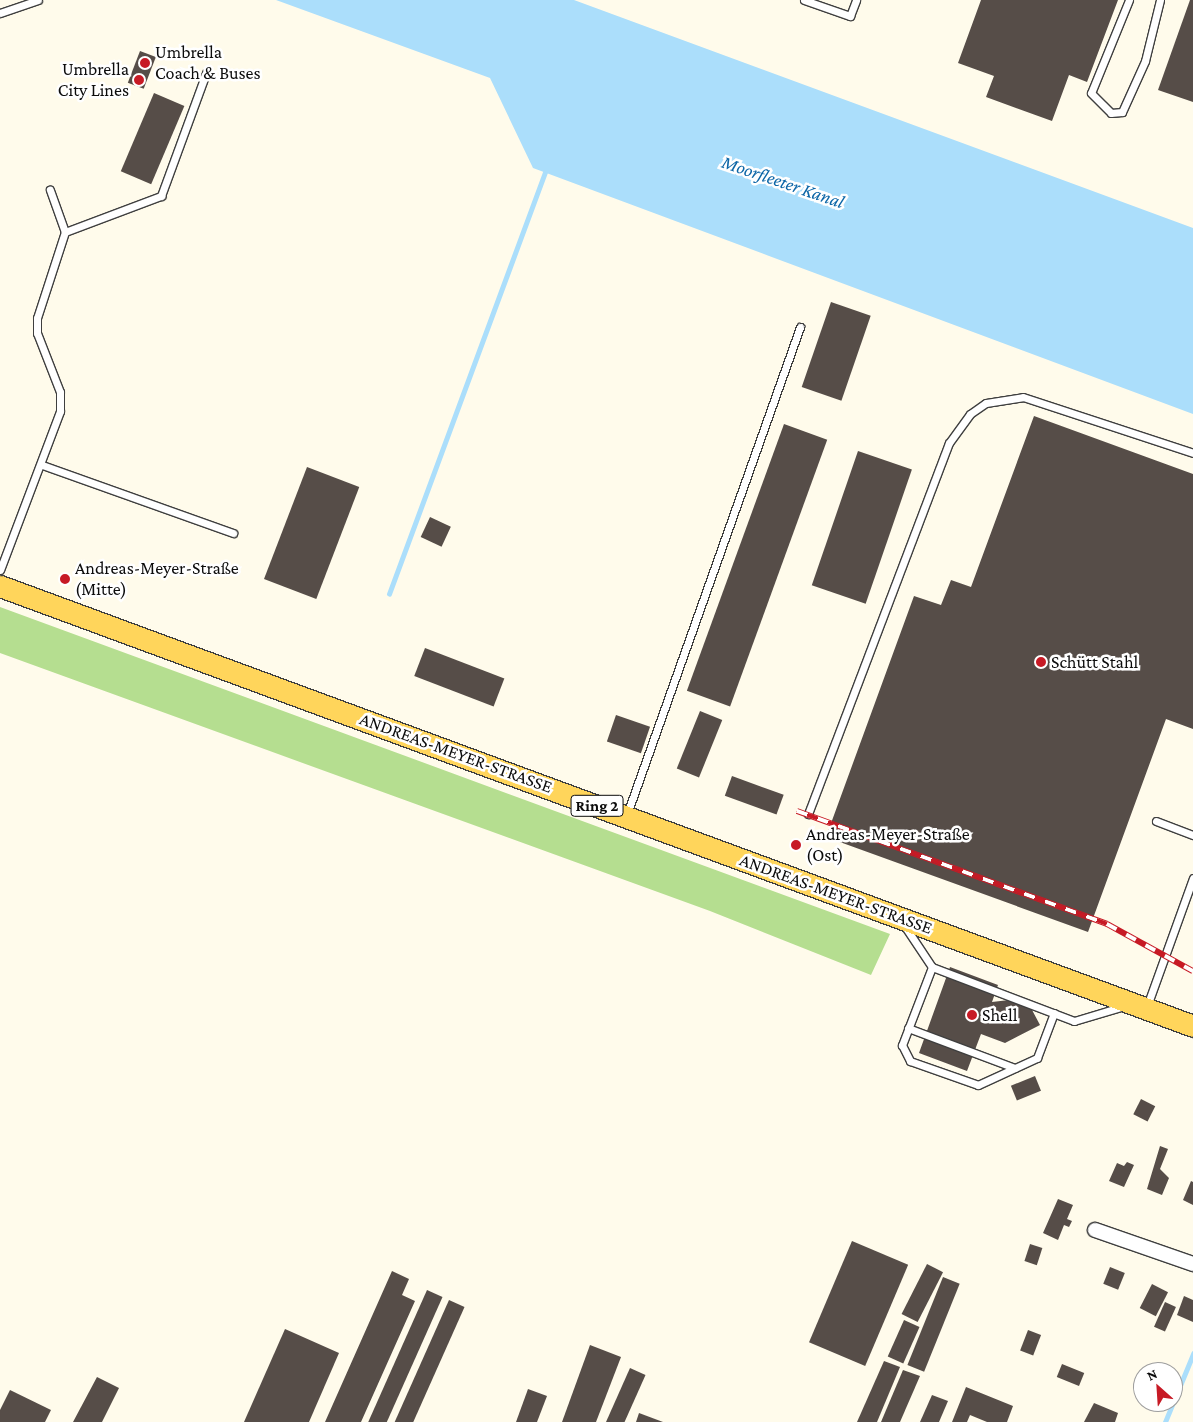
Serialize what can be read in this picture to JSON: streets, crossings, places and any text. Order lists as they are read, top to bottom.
{
  "streets": {
    "main road": ["ANDREAS-MEYER-STRASSE", "Ring 2"]
  },
  "water": ["Moorfleeter Kanal"],
  "places": [
    "Umbrella Coach & Buses",
    "Umbrella City Lines",
    "Andreas-Meyer-Straße (Mitte)",
    "Schütt Stahl",
    "Andreas-Meyer-Straße (Ost)",
    "Shell"
  ],
  "north": "top left"
}
